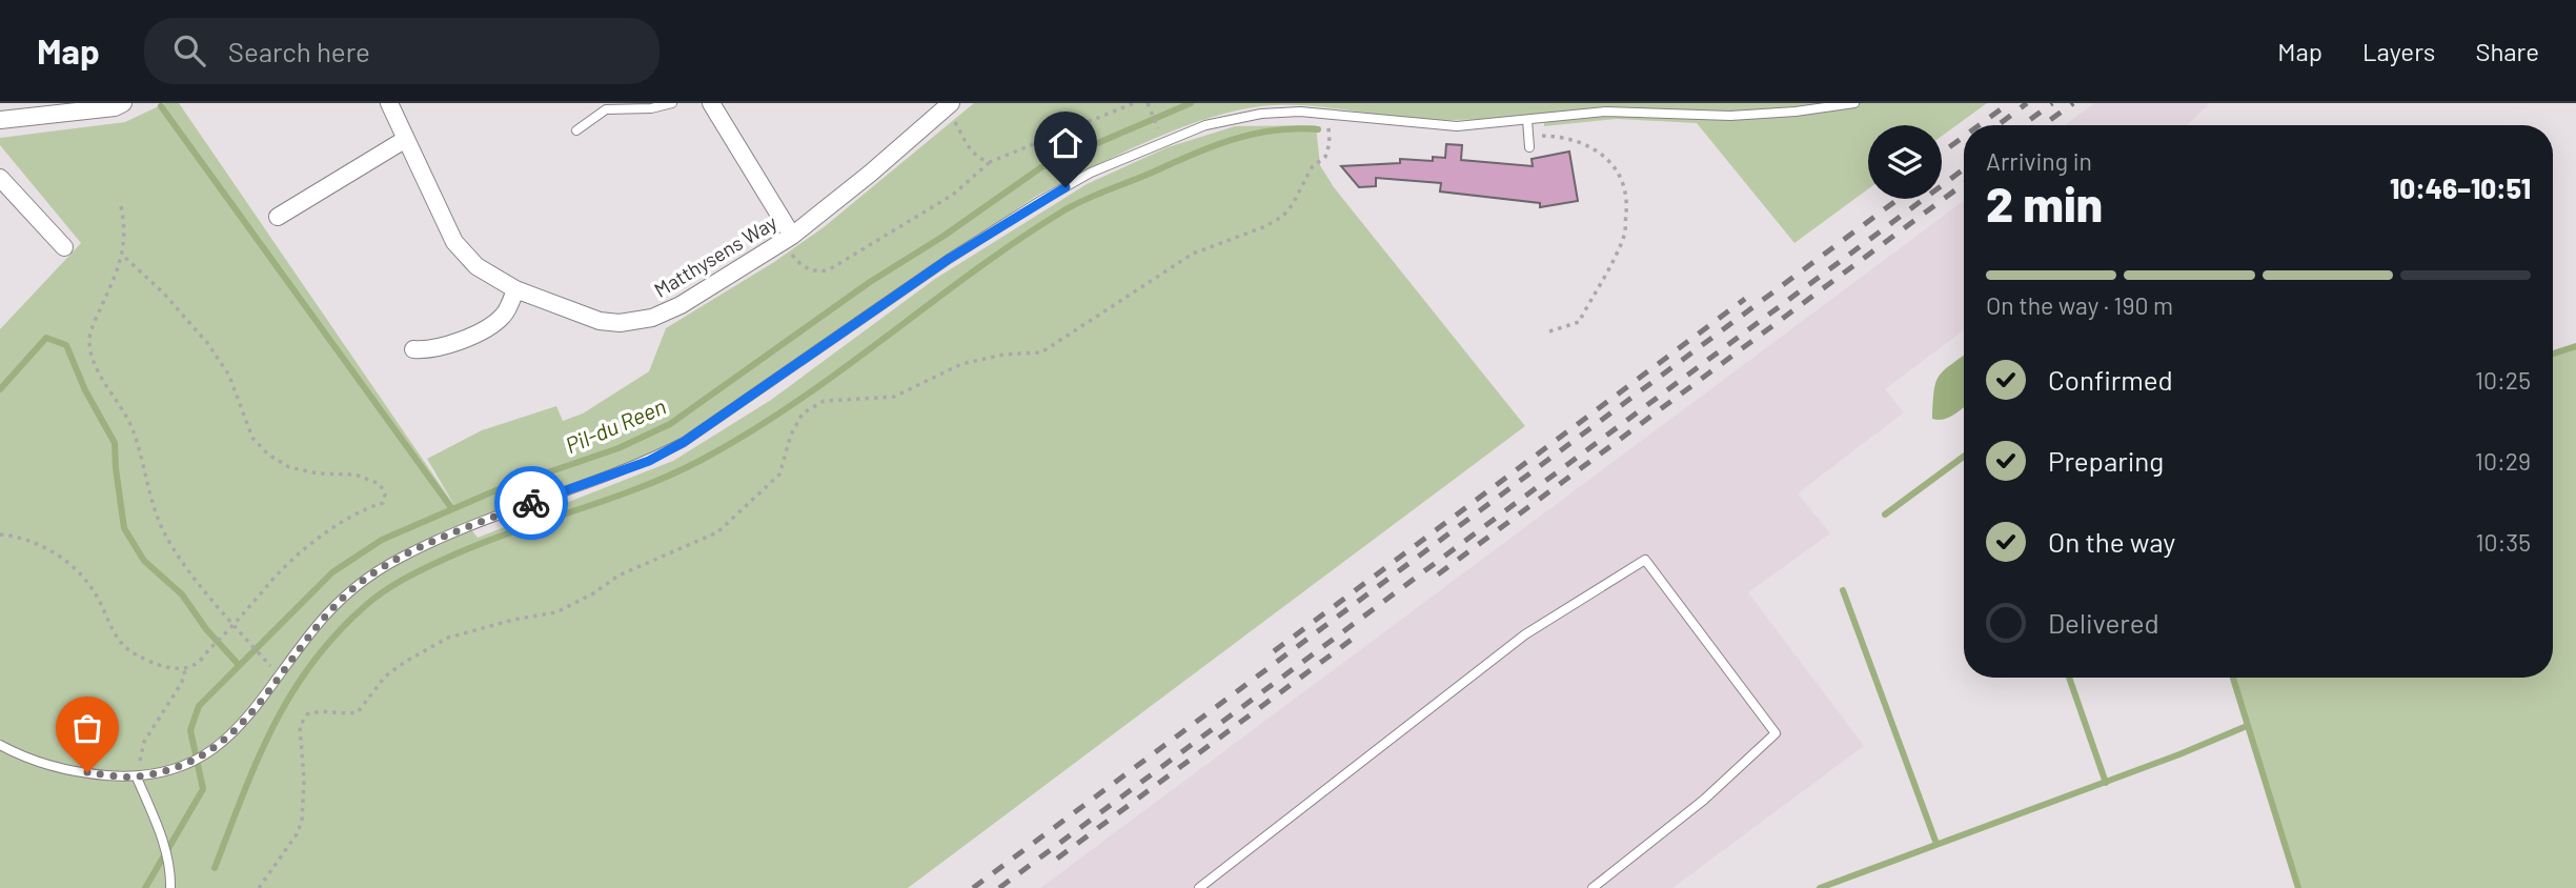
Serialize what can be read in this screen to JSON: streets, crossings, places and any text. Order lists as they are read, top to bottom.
{
  "streets": {
    "street": ["Matthysens Way"]
  },
  "water": ["Pil-du Reen"],
  "page": {
    "header": "Map",
    "search": "Search here",
    "nav": ["Map", "Layers", "Share"],
    "heading": ["2 min", "Arriving in", "10:46–10:51"],
    "bar": "On the way · 190 m",
    "list": [
      ["Confirmed", "10:25"],
      ["Preparing", "10:29"],
      ["On the way", "10:35"],
      "Delivered"
    ]
  }
}
